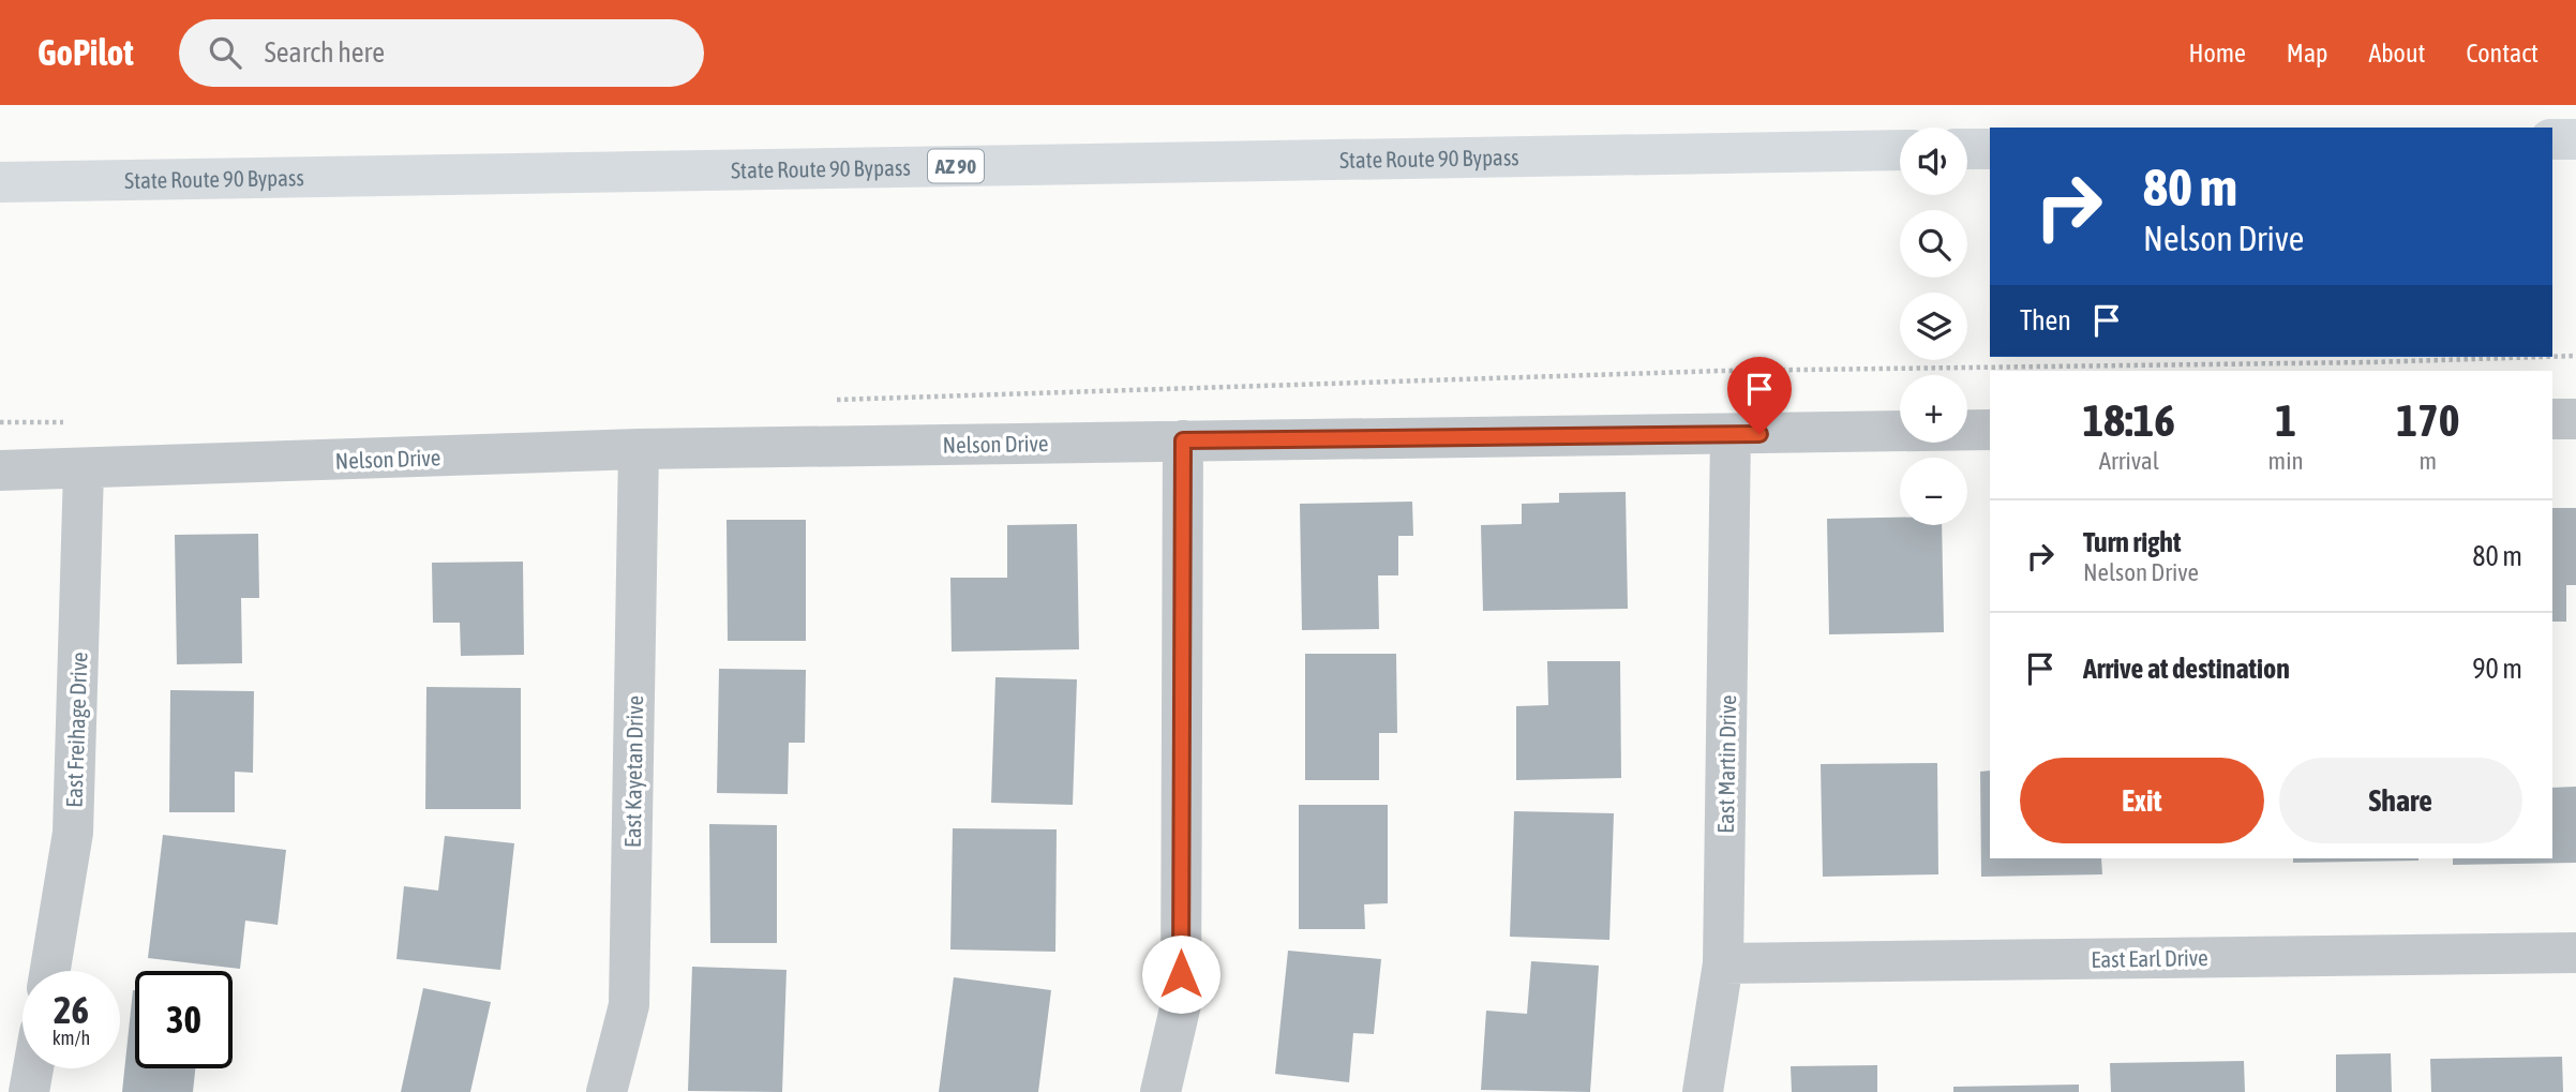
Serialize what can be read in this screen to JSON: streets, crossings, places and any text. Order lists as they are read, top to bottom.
{
  "streets": {
    "highway": ["State Route 90 Bypass", "AZ 90"],
    "street": [
      "Nelson Drive",
      "East Freihage Drive",
      "East Martin Drive",
      "East Kayetan Drive",
      "East Earl Drive"
    ]
  },
  "crossings": [
    ["Nelson Drive", "East Freihage Drive"],
    ["Nelson Drive", "East Martin Drive"],
    ["Nelson Drive", "East Kayetan Drive"],
    ["East Martin Drive", "East Earl Drive"]
  ],
  "page": {
    "header": "GoPilot",
    "search": "Search here",
    "nav": [
      "Home",
      "Map",
      "About",
      "Contact"
    ],
    "map_buttons": ["+", "−"],
    "turn": ["80 m", "Nelson Drive"],
    "then": "Then",
    "eta": [
      "18:16",
      "Arrival",
      "1",
      "min",
      "170",
      "m"
    ],
    "list": [
      {
        "name": "Turn right",
        "note": "Nelson Drive",
        "value": "80 m"
      },
      {
        "name": "Arrive at destination",
        "value": "90 m"
      }
    ],
    "buttons": ["Exit", "Share"],
    "speed": "26 km/h",
    "limit": "30"
  }
}
